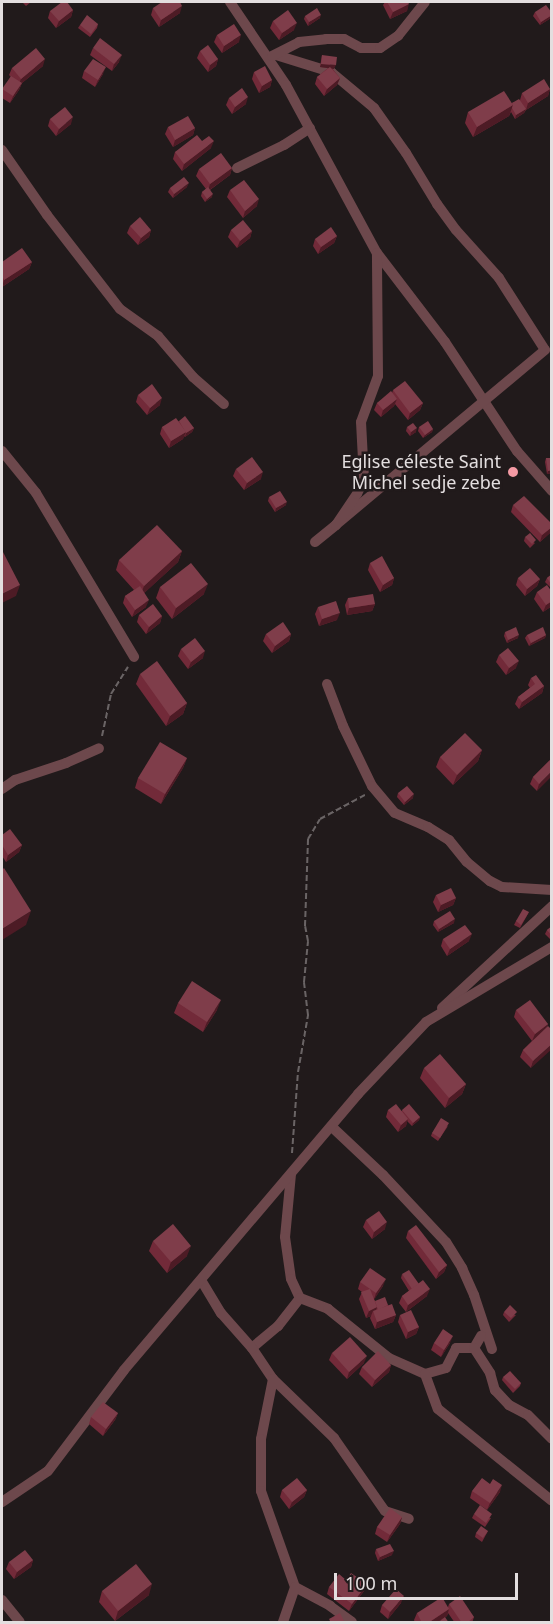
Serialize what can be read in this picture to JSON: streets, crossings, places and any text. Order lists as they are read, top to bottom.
{
  "places": ["Eglise céleste Saint Michel sedje zebe"],
  "scale_bar": "100 m"
}
